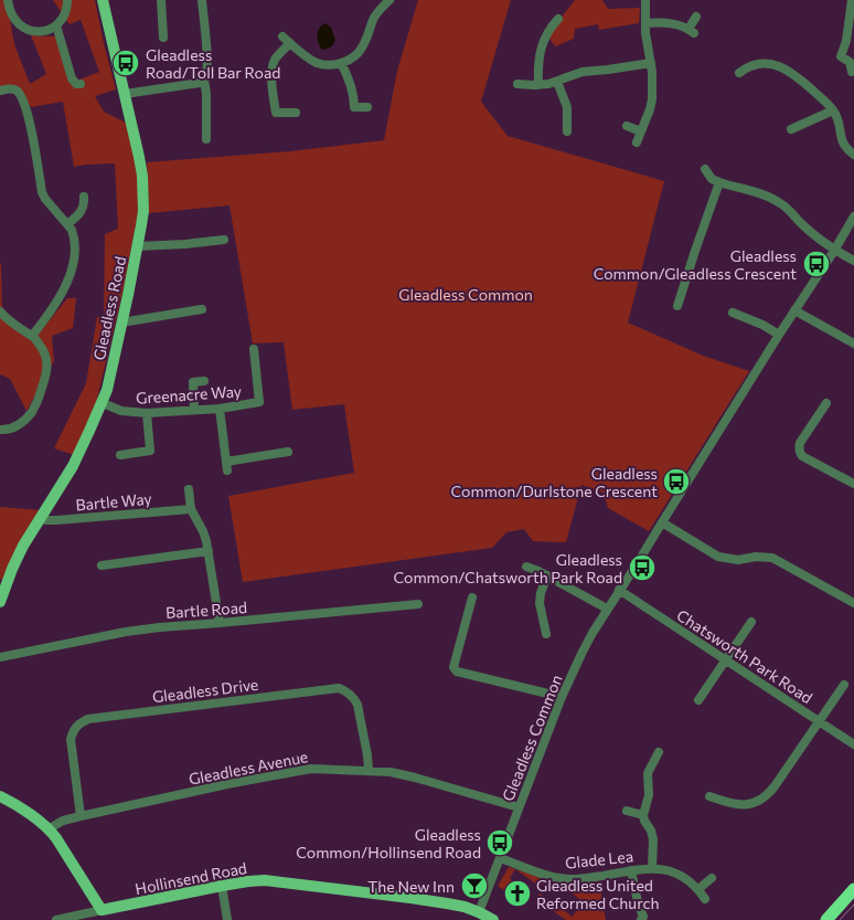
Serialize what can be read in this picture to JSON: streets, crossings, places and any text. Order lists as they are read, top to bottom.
{
  "streets": {
    "main road": ["Gleadless Road", "Hollinsend Road"],
    "street": [
      "Greenacre Way",
      "Bartle Way",
      "Bartle Road",
      "Chatsworth Park Road",
      "Gleadless Drive",
      "Gleadless Common",
      "Gleadless Avenue",
      "Glade Lea"
    ]
  },
  "crossings": [
    ["Gleadless Road", "Greenacre Way"],
    ["Gleadless Road", "Bartle Way"],
    ["Chatsworth Park Road", "Gleadless Common"],
    ["Gleadless Drive", "Gleadless Avenue"],
    ["Gleadless Common", "Gleadless Avenue"],
    ["Gleadless Common", "Glade Lea"],
    ["Gleadless Common", "Hollinsend Road"]
  ],
  "parks": ["Gleadless Common"],
  "places": {
    "bus stop": [
      "Gleadless Road/Toll Bar Road",
      "Gleadless Common/Gleadless Crescent",
      "Gleadless Common/Durlstone Crescent",
      "Gleadless Common/Chatsworth Park Road",
      "Gleadless Common/Hollinsend Road"
    ],
    "bar": ["The New Inn"],
    "church": ["Gleadless United Reformed Church"]
  }
}
